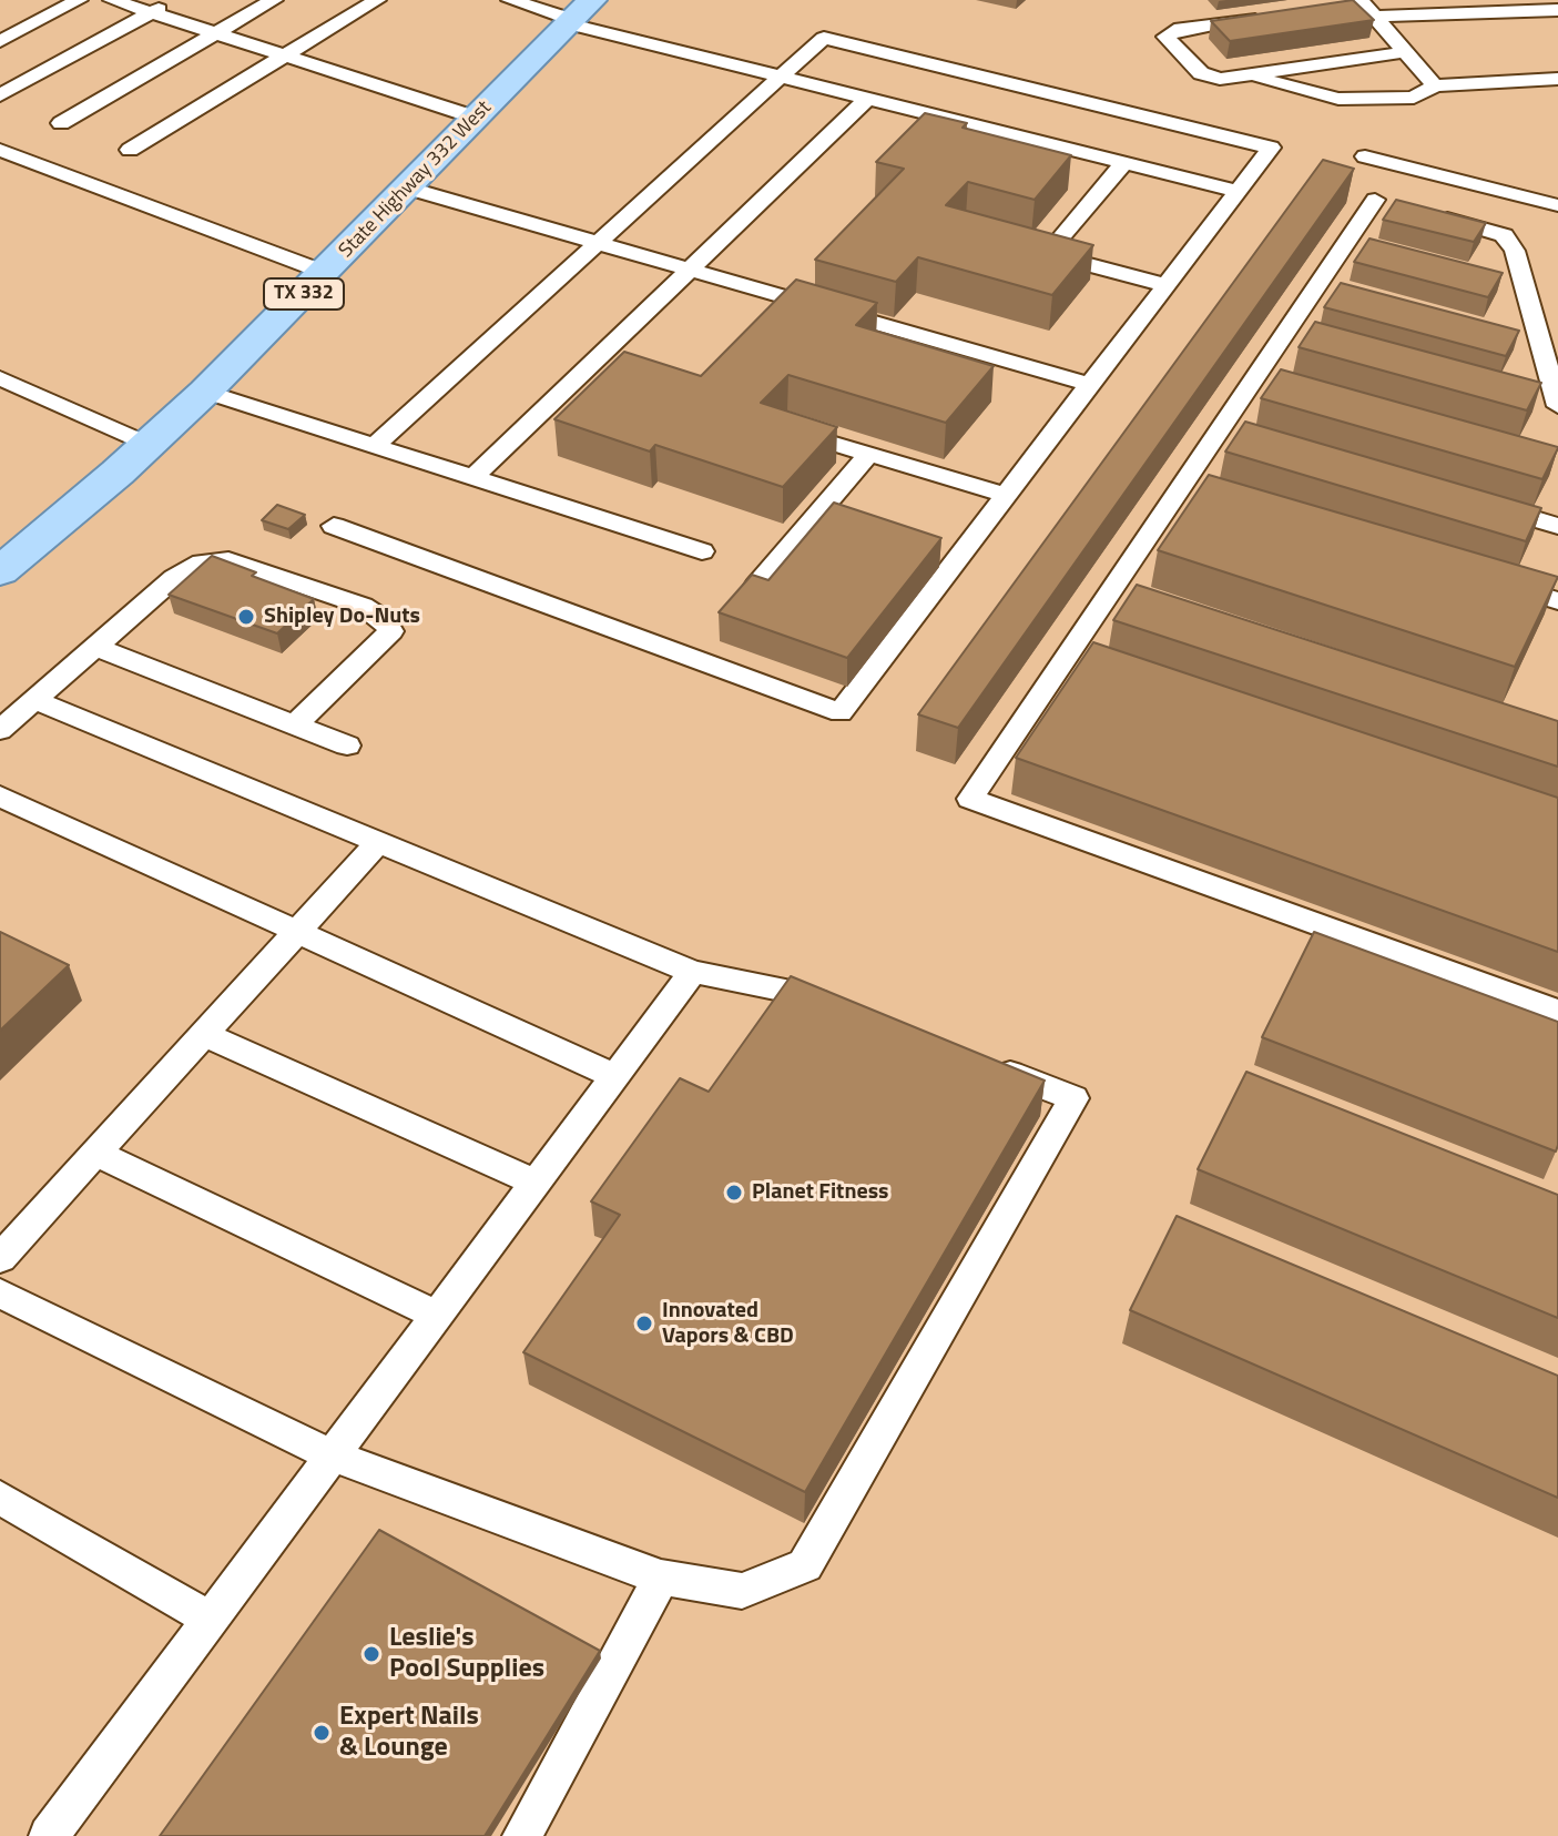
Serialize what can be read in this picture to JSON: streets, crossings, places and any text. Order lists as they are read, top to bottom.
{
  "streets": {
    "main road": ["State Highway 332 West", "TX 332"]
  },
  "places": [
    "Shipley Do-Nuts",
    "Planet Fitness",
    "Innovated Vapors & CBD",
    "Leslie's Pool Supplies",
    "Expert Nails & Lounge"
  ]
}
